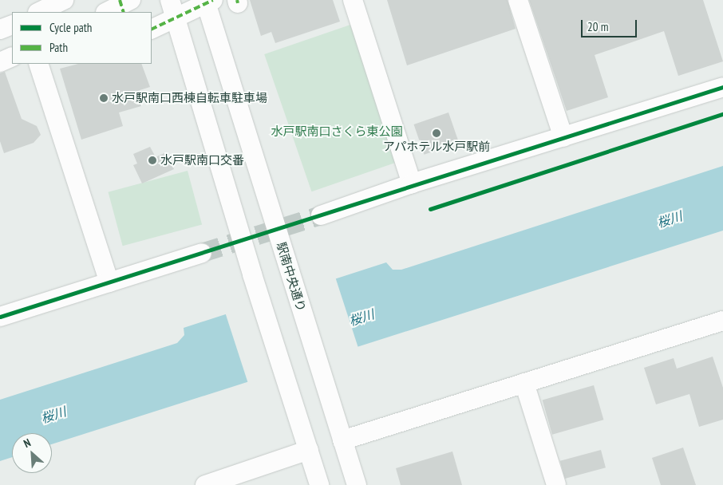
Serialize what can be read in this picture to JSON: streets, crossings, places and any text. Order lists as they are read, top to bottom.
{
  "streets": {
    "street": ["駅南中央通り"]
  },
  "water": ["桜川"],
  "parks": ["水戸駅南口さくら東公園"],
  "places": ["水戸駅南口西棟自転車駐車場", "アパホテル水戸駅前", "水戸駅南口交番"],
  "legend": ["Cycle path", "Path"],
  "scale_bar": "20 m",
  "north": "top left"
}
